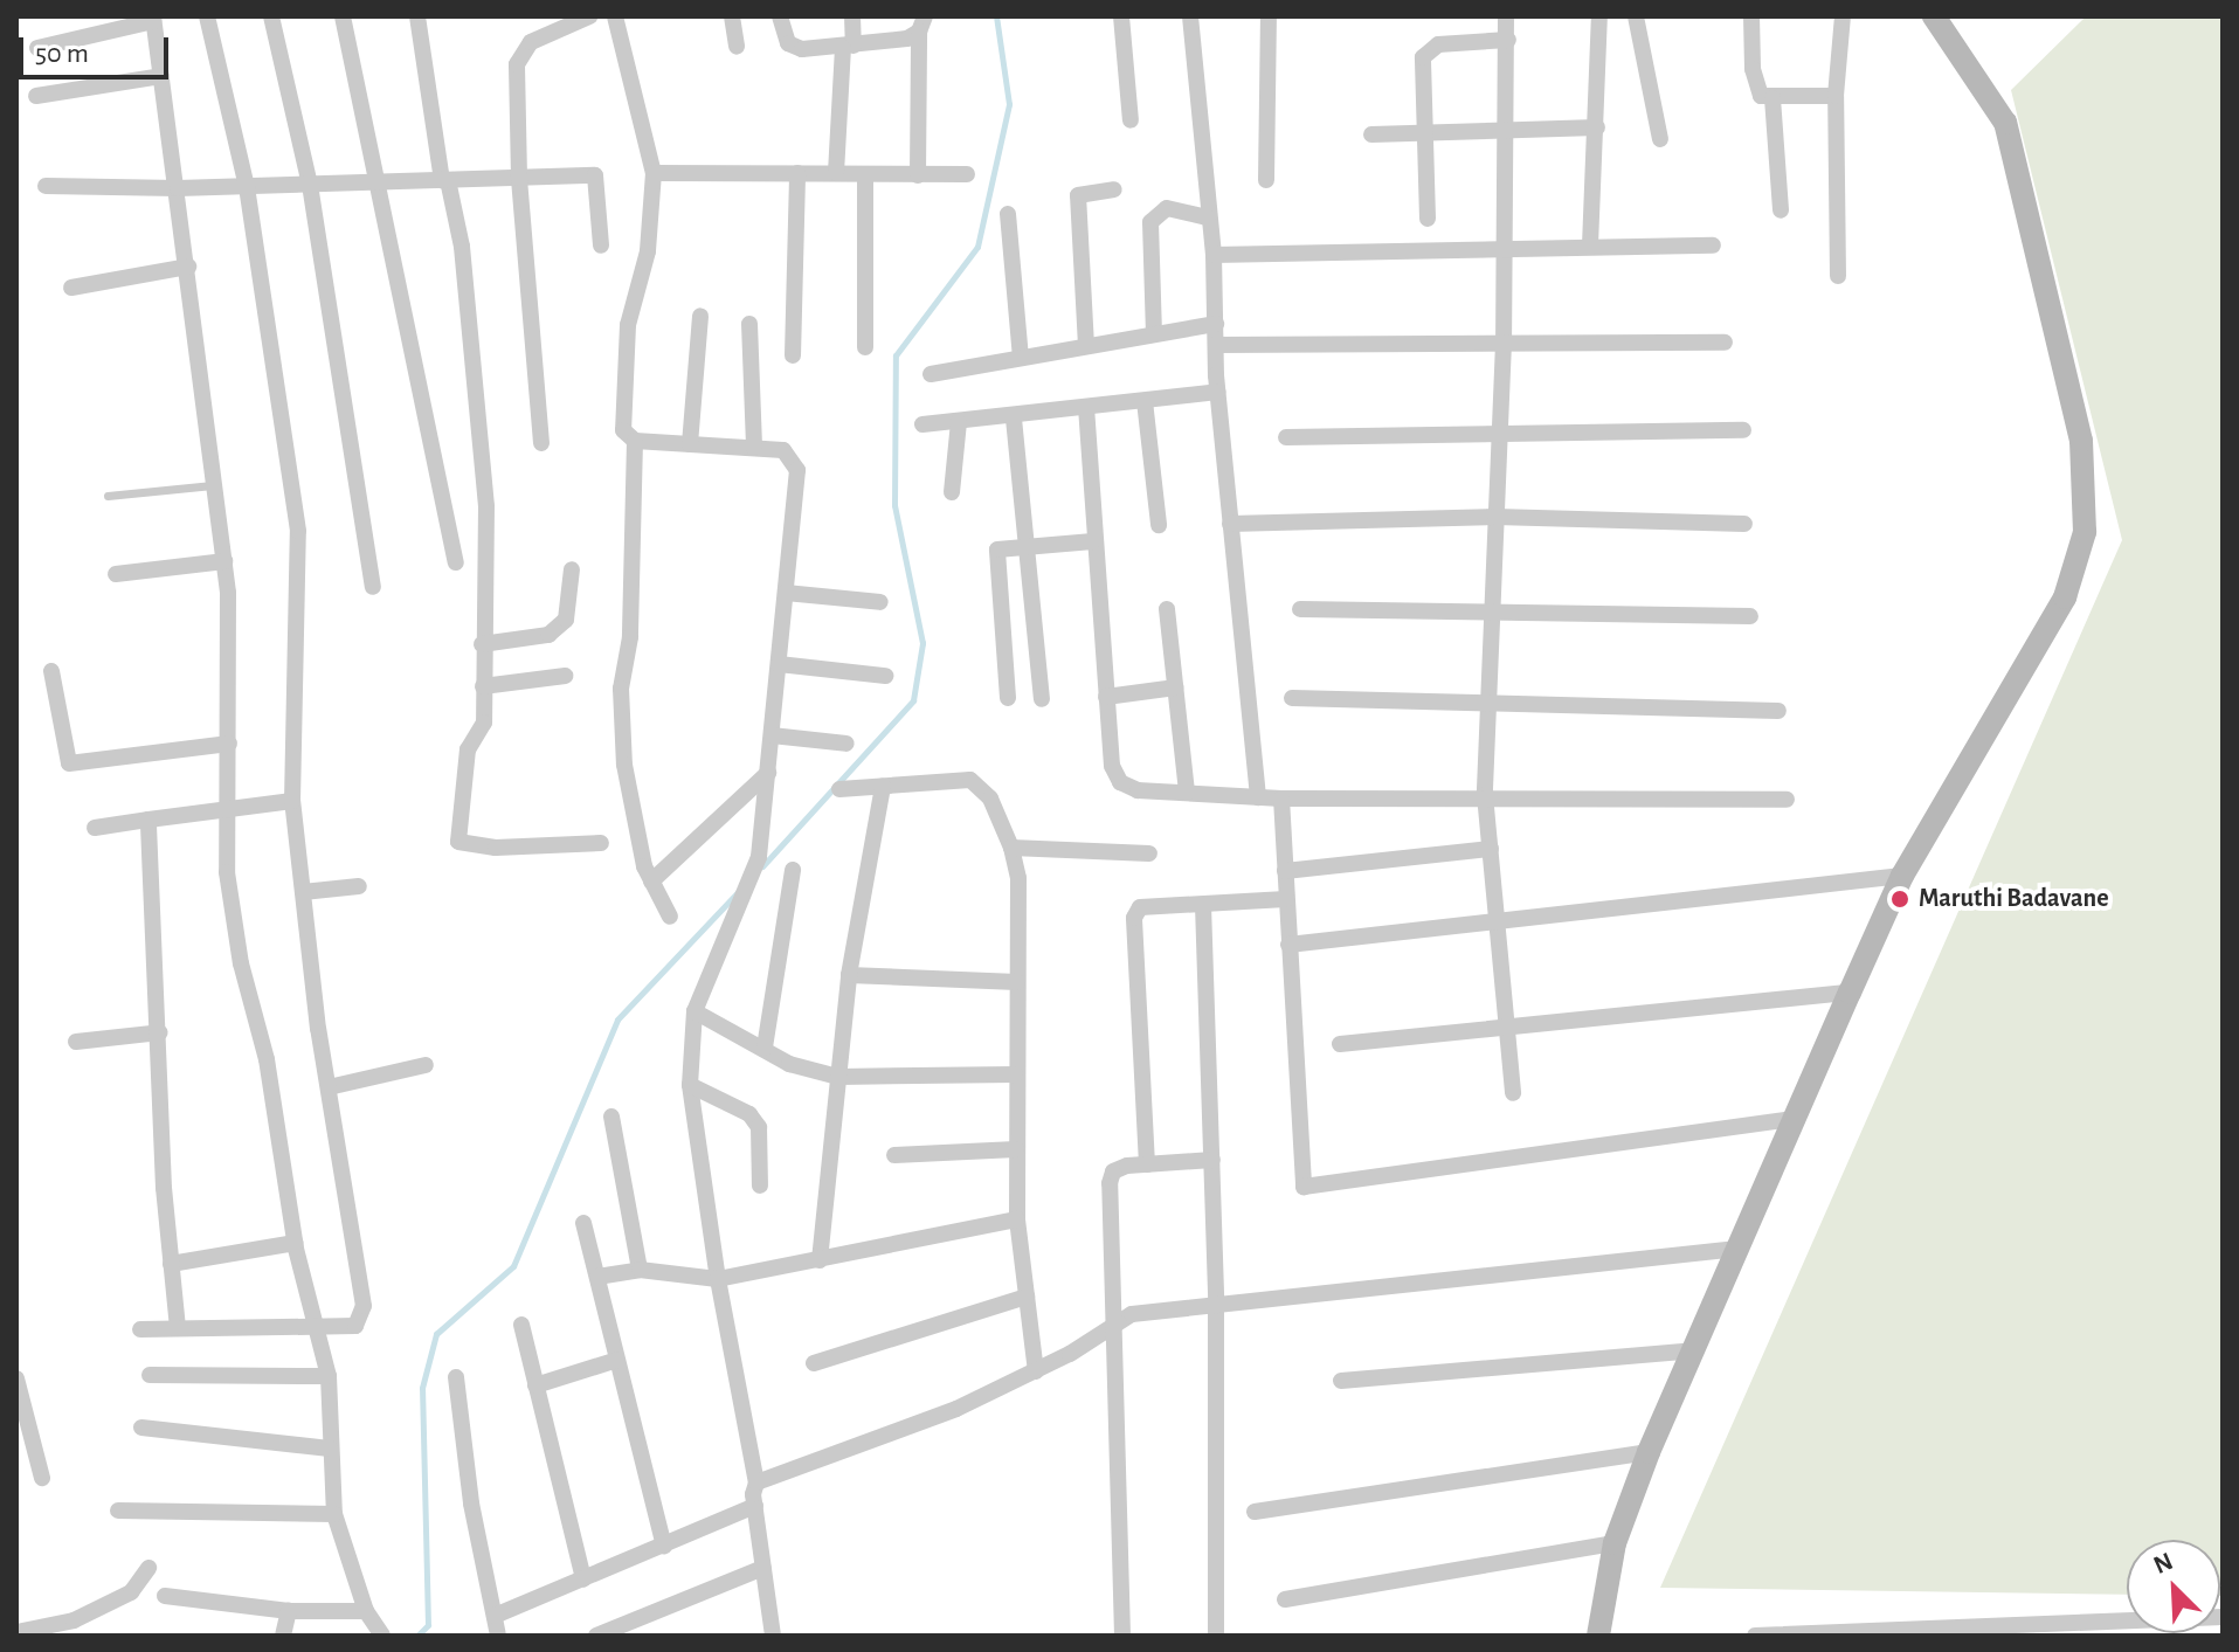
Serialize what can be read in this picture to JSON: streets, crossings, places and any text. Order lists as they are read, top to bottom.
{
  "places": ["Maruthi Badavane"],
  "scale_bar": "50 m",
  "north": "top left"
}
